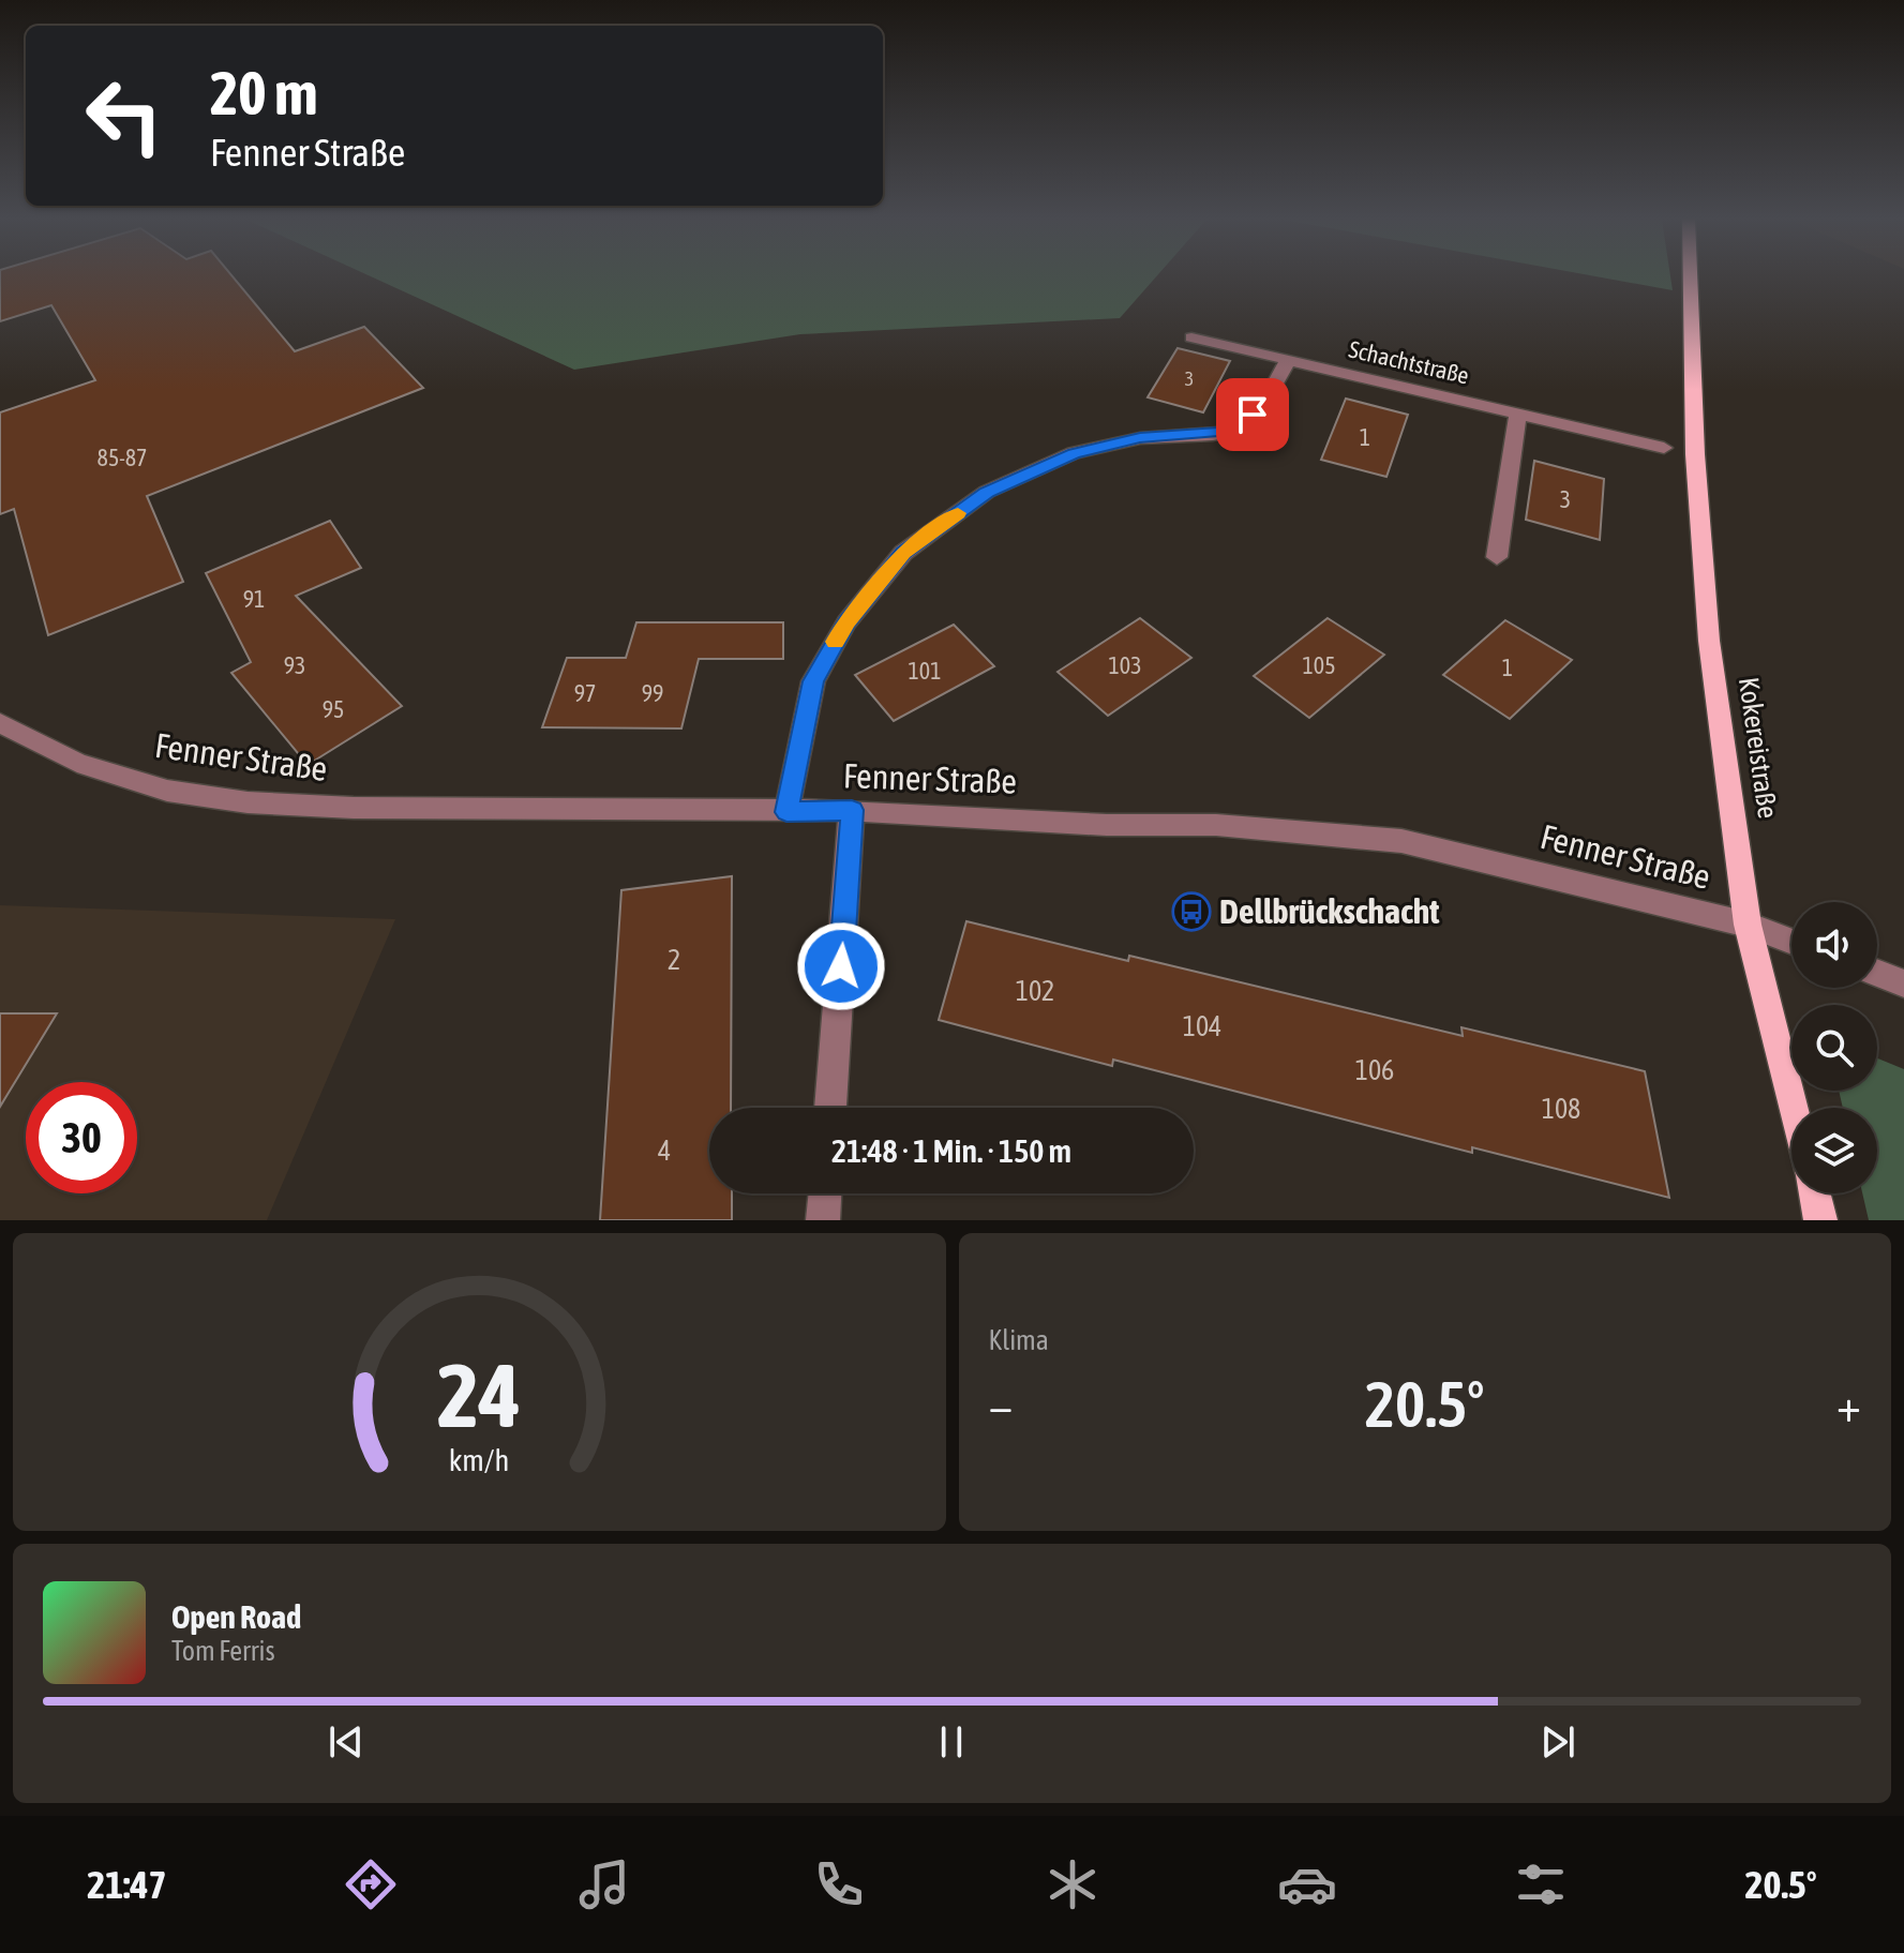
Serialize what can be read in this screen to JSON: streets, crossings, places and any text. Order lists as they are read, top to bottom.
{
  "streets": {
    "main road": ["Kokereistraße"],
    "street": ["Schachtstraße", "Fenner Straße"]
  },
  "crossings": [
    ["Kokereistraße", "Fenner Straße"]
  ],
  "places": {
    "bus stop": ["Dellbrückschacht"]
  },
  "house_numbers": [
    "3",
    "1",
    "85-87",
    "3",
    "91",
    "93",
    "103",
    "105",
    "1",
    "101",
    "97",
    "99",
    "95",
    "2",
    "102",
    "104",
    "106",
    "108",
    "4"
  ],
  "page": {
    "turn": ["20 m", "Fenner Straße"],
    "limit": "30",
    "trip": "21:48 · 1 Min. · 150 m",
    "tile": "Klima",
    "heat": ["−", "20.5°", "+"],
    "song": ["Open Road", "Tom Ferris"],
    "tabs": ["21:47", "20.5°"],
    "gauge": ["24", "km/h"]
  }
}
